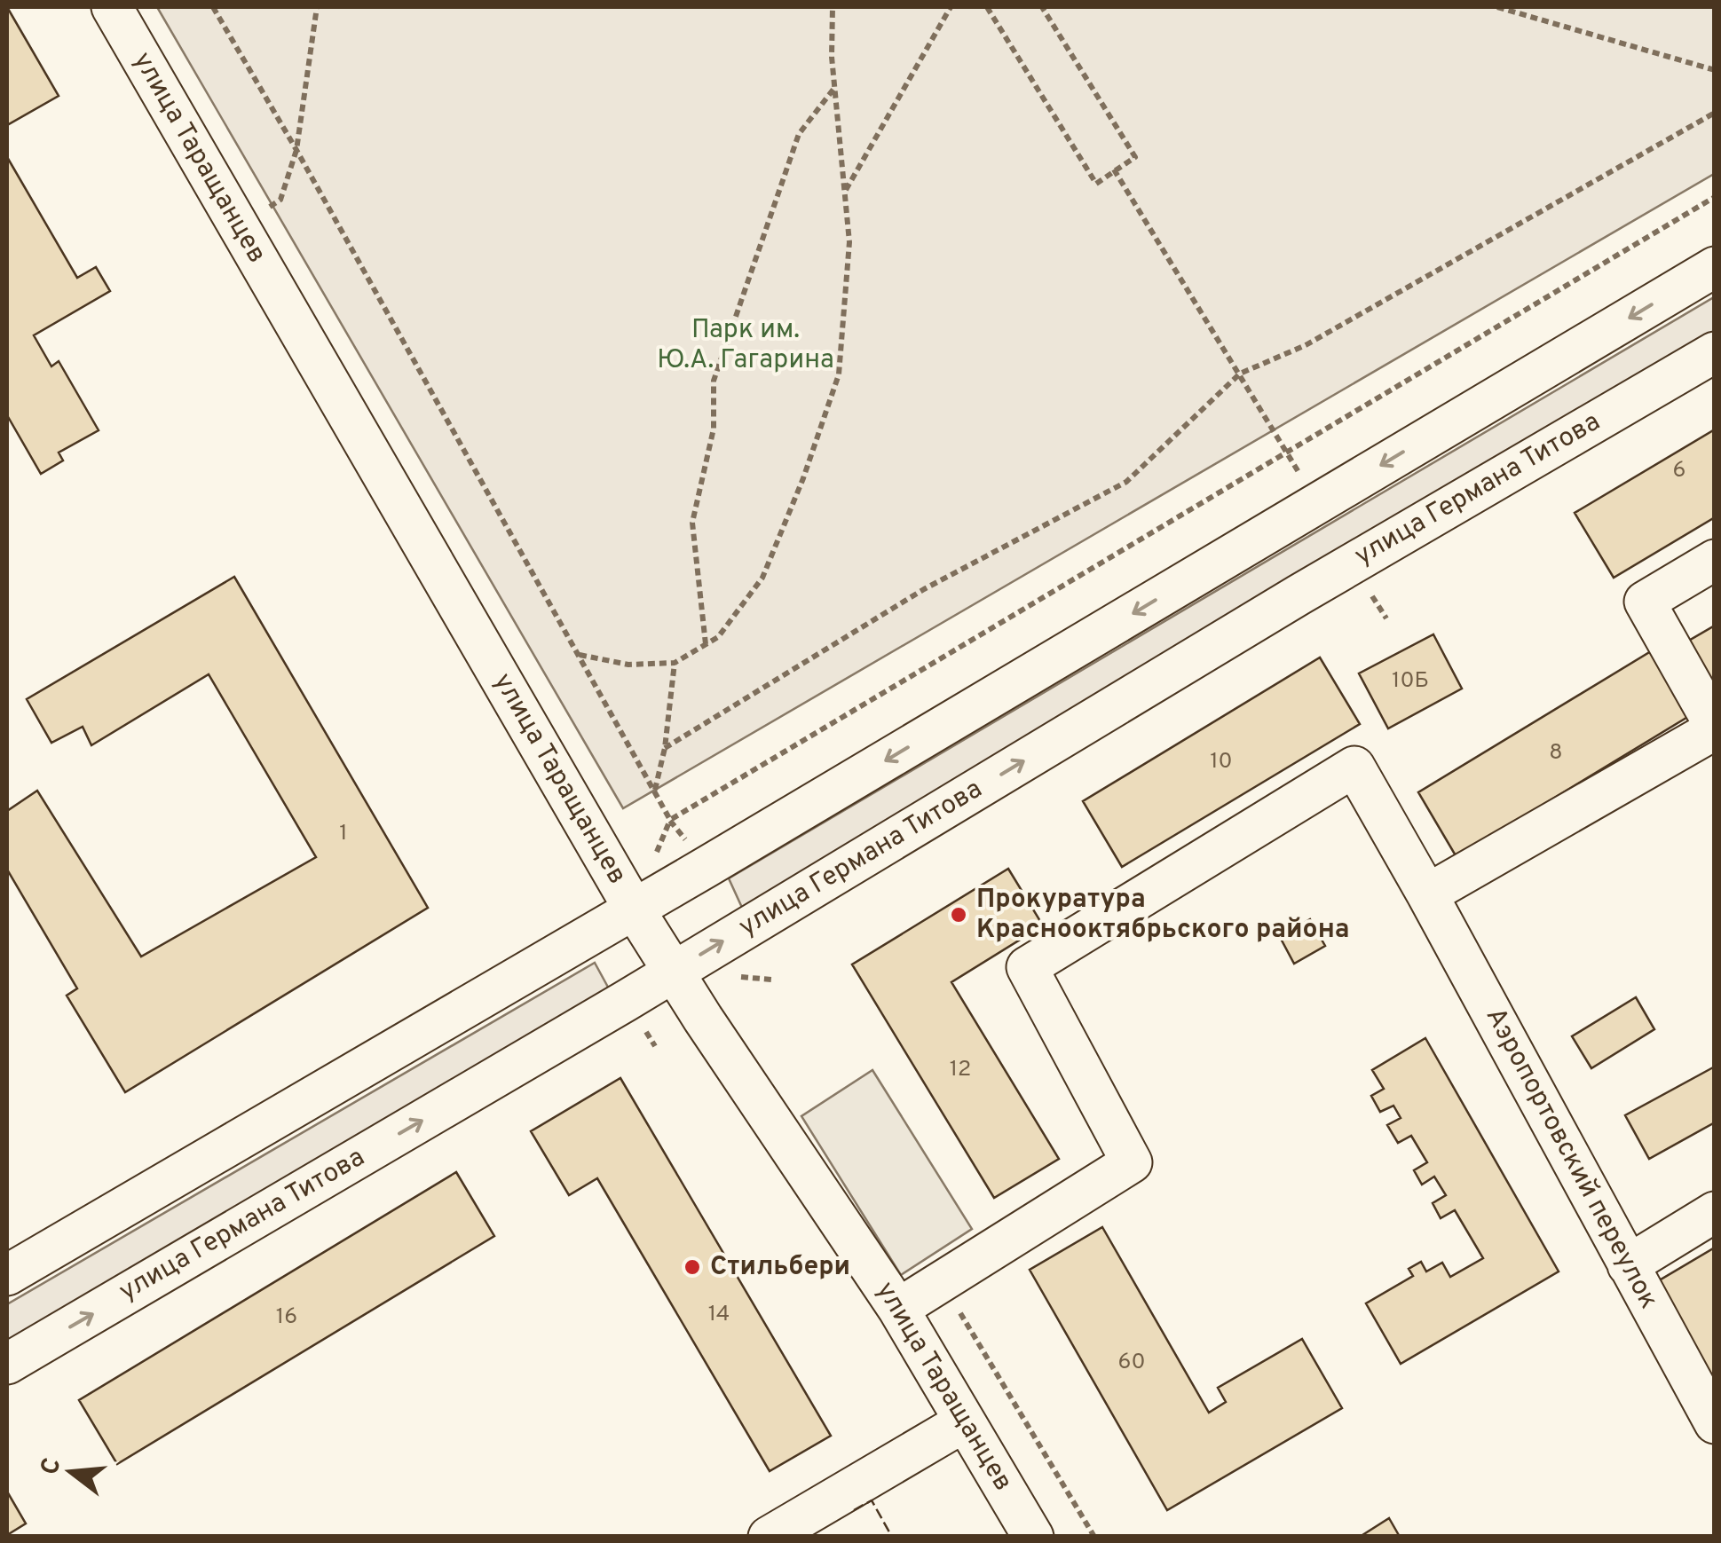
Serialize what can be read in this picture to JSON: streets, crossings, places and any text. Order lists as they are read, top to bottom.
{
  "streets": {
    "street": ["улица Таращанцев", "улица Германа Титова", "Аэропортовский переулок"]
  },
  "crossings": [
    ["улица Таращанцев", "улица Германа Титова"]
  ],
  "parks": ["Парк им. Ю.А. Гагарина"],
  "places": ["Прокуратура Краснооктябрьского района", "Стильбери"],
  "house_numbers": [
    "6",
    "10Б",
    "8",
    "10",
    "1",
    "12",
    "14",
    "16",
    "60"
  ],
  "north": "left"
}
